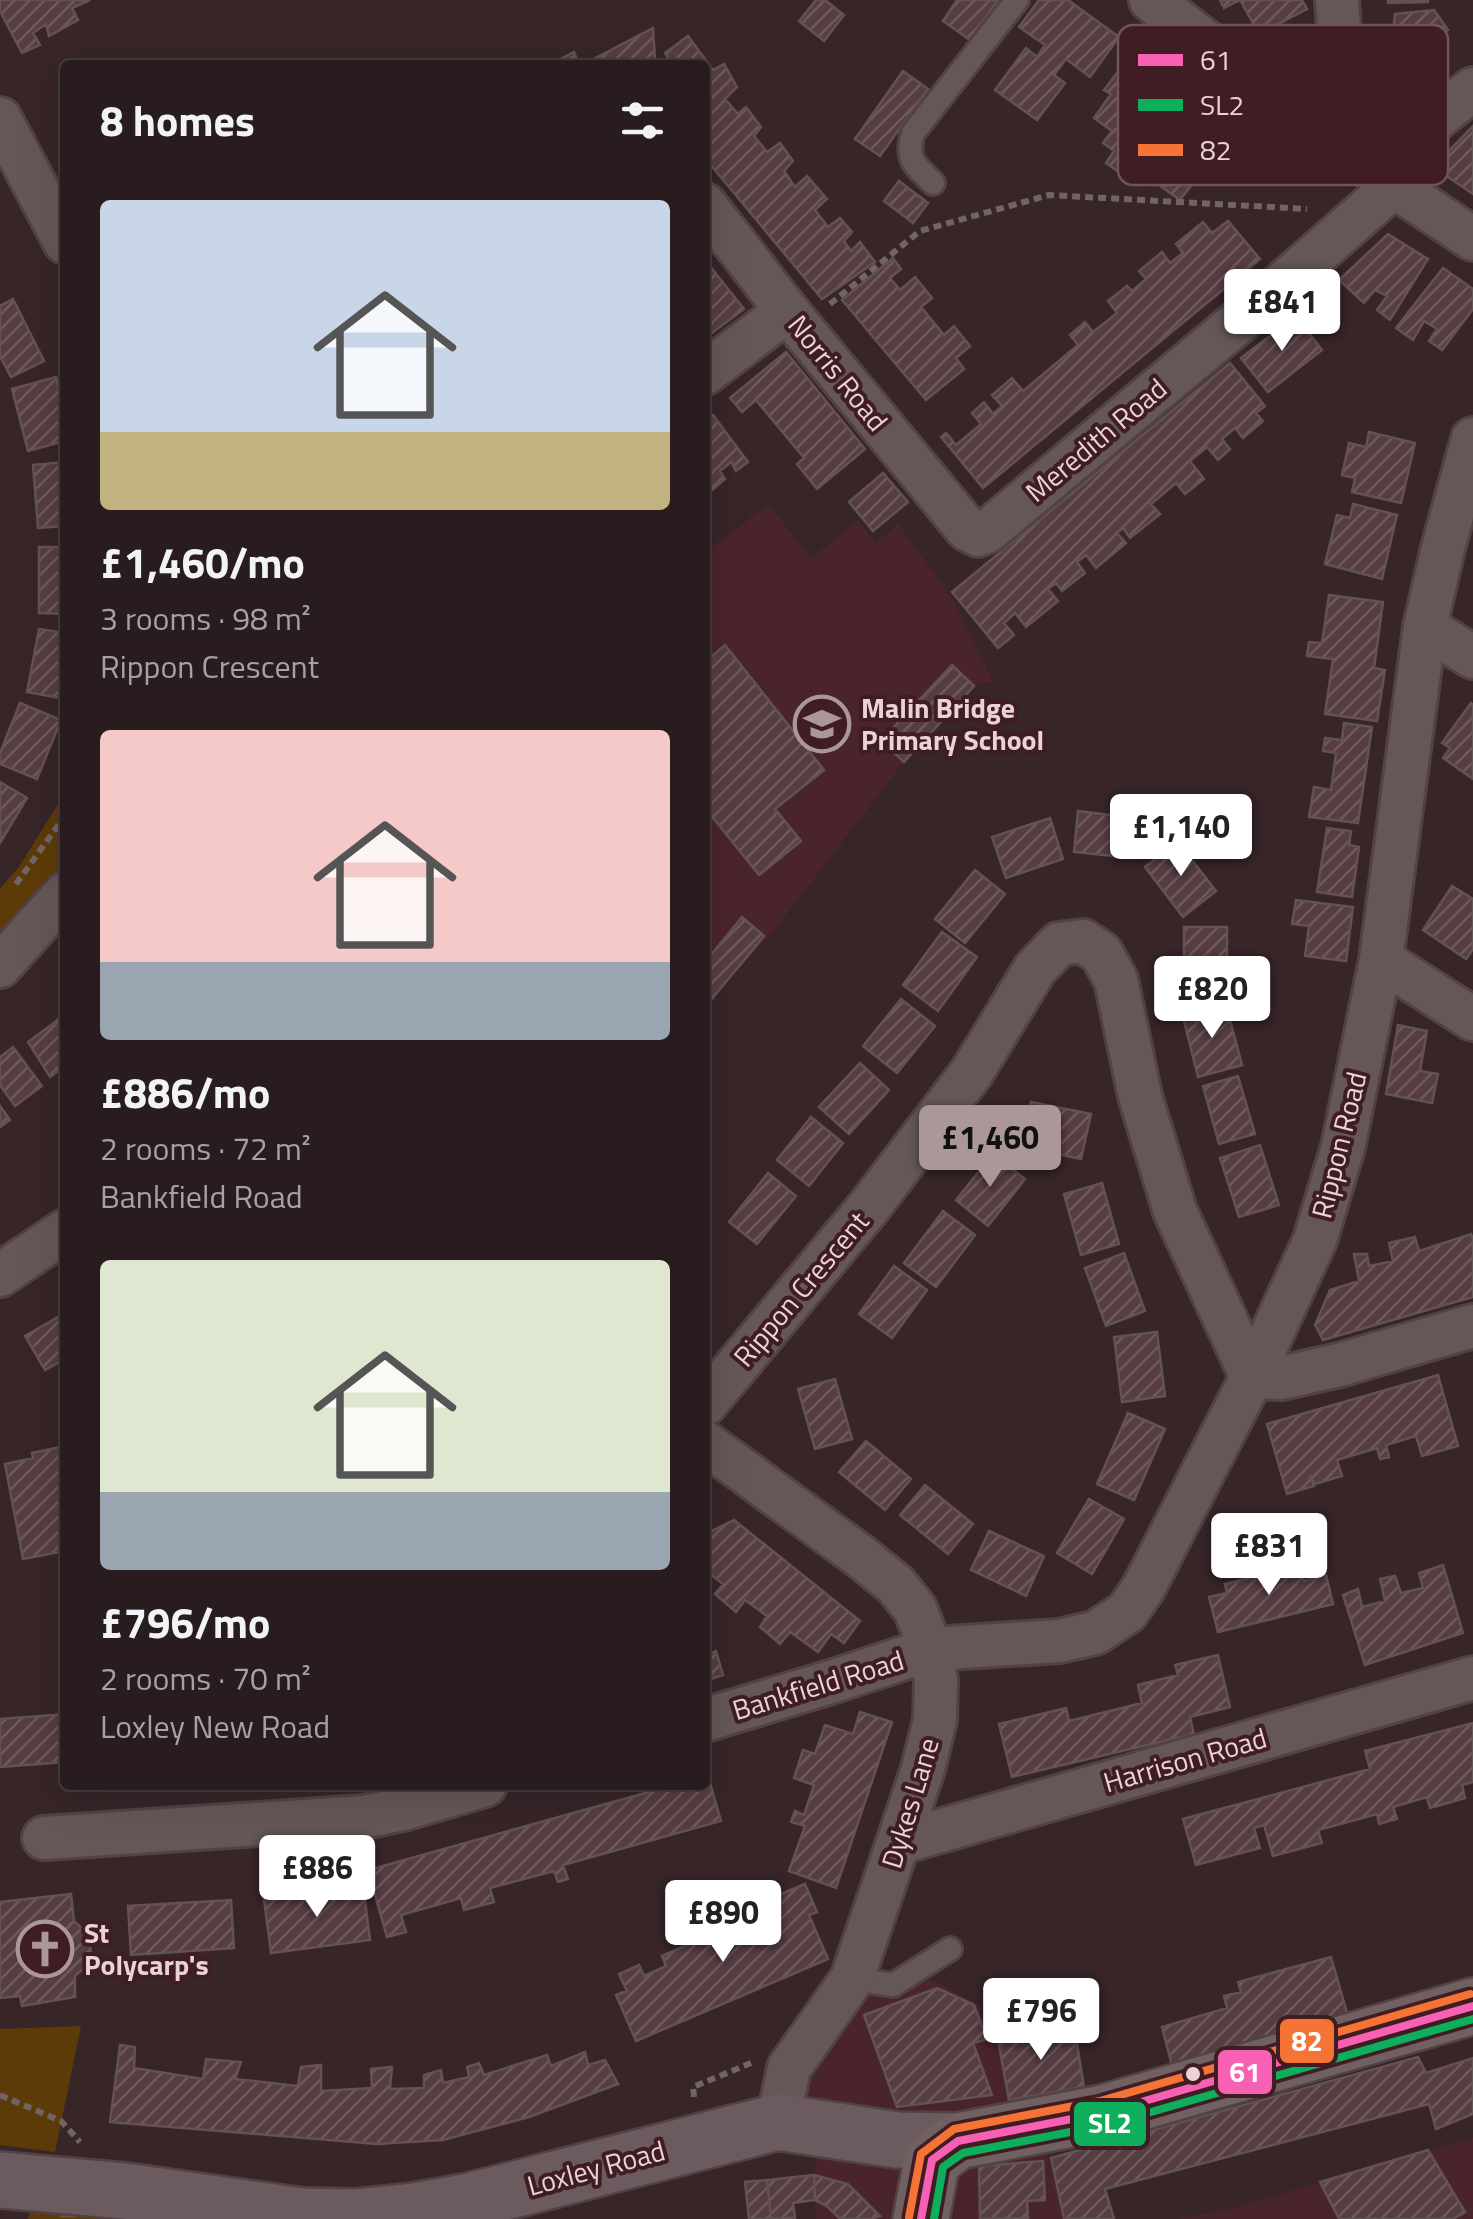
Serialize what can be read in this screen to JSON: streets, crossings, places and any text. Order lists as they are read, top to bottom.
{
  "streets": {
    "main road": ["Loxley Road"],
    "street": [
      "Norris Road",
      "Meredith Road",
      "Rippon Road",
      "Rippon Crescent",
      "Bankfield Road",
      "Harrison Road",
      "Dykes Lane"
    ]
  },
  "crossings": [
    ["Norris Road", "Meredith Road"],
    ["Rippon Road", "Rippon Crescent"],
    ["Rippon Road", "Bankfield Road"],
    ["Rippon Road", "Dykes Lane"],
    ["Bankfield Road", "Dykes Lane"],
    ["Harrison Road", "Dykes Lane"],
    ["Dykes Lane", "Loxley Road"]
  ],
  "places": {
    "school or university": ["Malin Bridge Primary School"],
    "church": ["St Polycarp's"]
  },
  "lines": ["transit line 82", "transit line 61", "transit line SL2"],
  "legend": ["61", "SL2", "82"],
  "page": {
    "heading": "8 homes",
    "list": [
      {
        "name": "£1,460/mo",
        "note": "3 rooms · 98 m² · Rippon Crescent"
      },
      {
        "name": "£886/mo",
        "note": "2 rooms · 72 m² · Bankfield Road"
      },
      {
        "name": "£796/mo",
        "note": "2 rooms · 70 m² · Loxley New Road"
      }
    ],
    "price": [
      "£841",
      "£1,140",
      "£820",
      "£1,460",
      "£831",
      "£886",
      "£890",
      "£796"
    ]
  }
}
